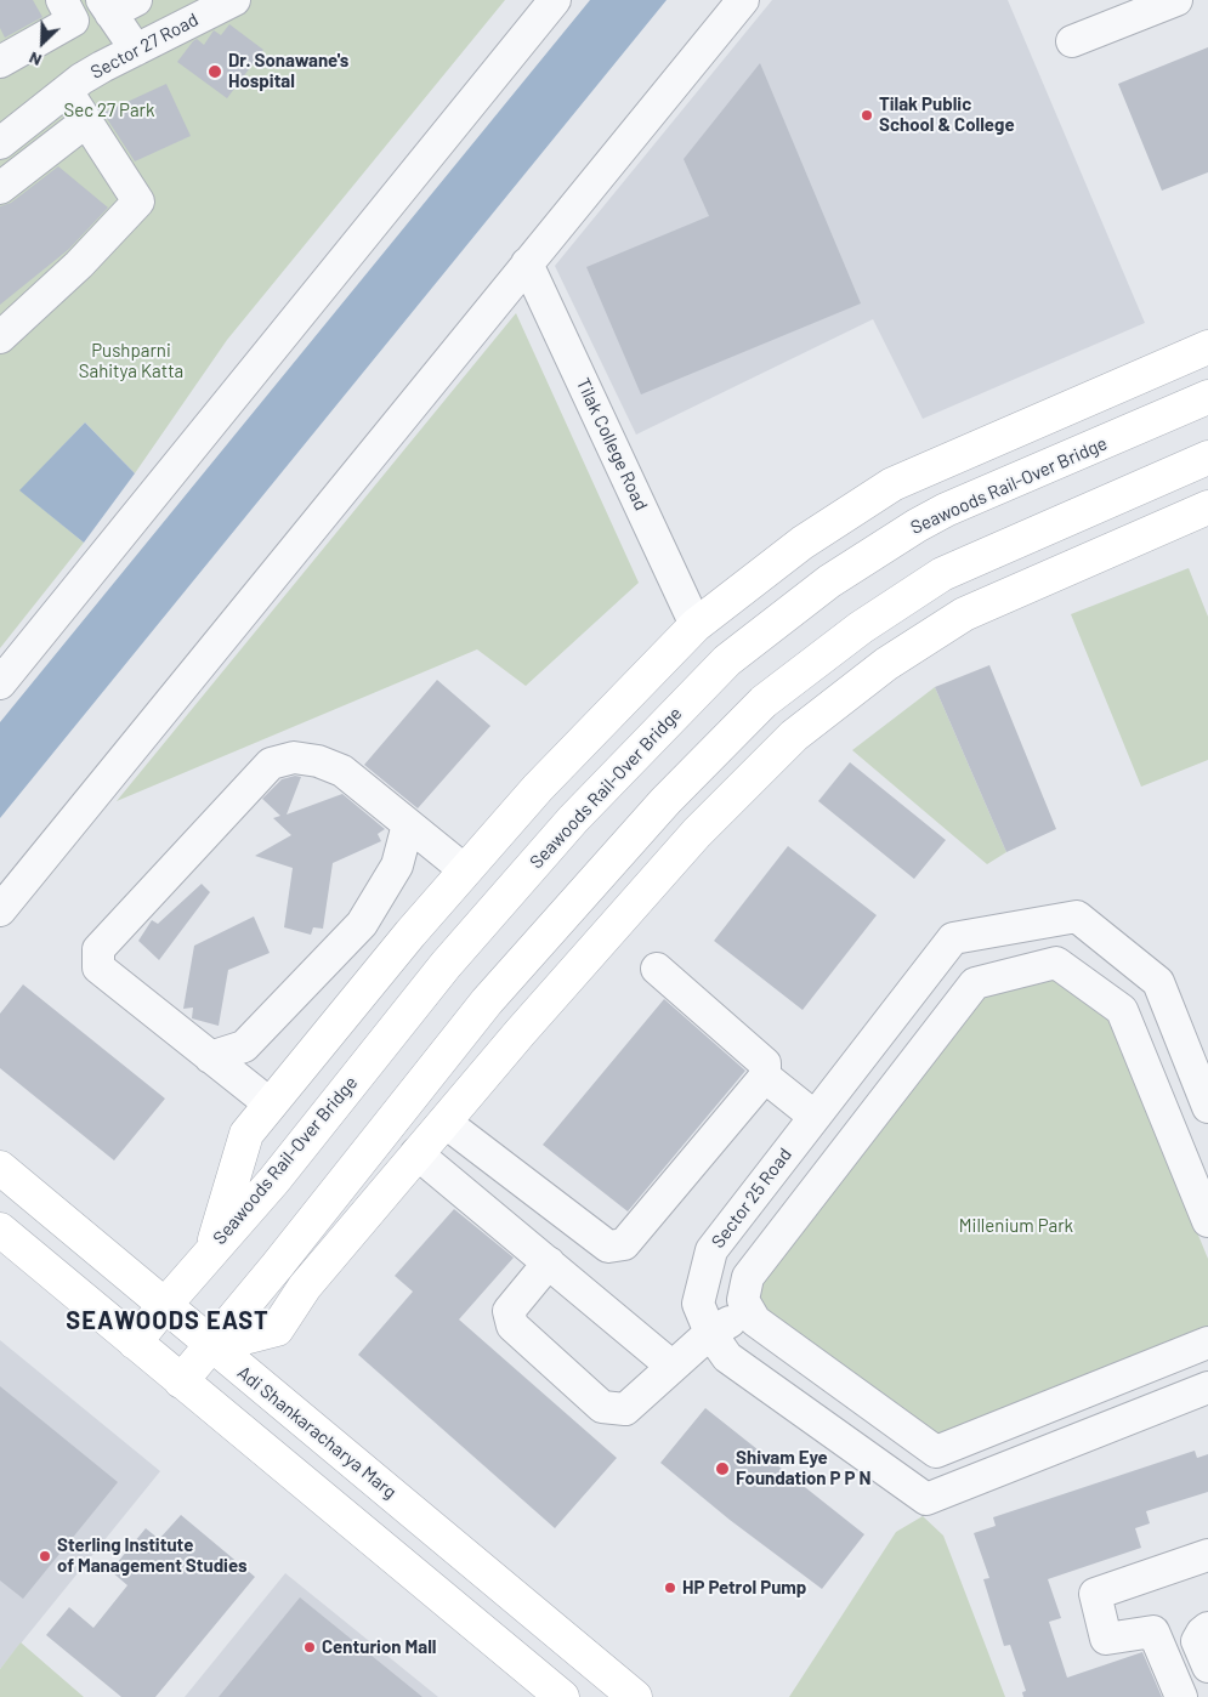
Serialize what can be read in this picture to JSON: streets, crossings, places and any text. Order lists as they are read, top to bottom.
{
  "streets": {
    "main road": ["Seawoods Rail-Over Bridge", "Adi Shankaracharya Marg"],
    "street": ["Sector 27 Road", "Tilak College Road", "Sector 25 Road"]
  },
  "crossings": [
    ["Seawoods Rail-Over Bridge", "Adi Shankaracharya Marg"]
  ],
  "districts": ["SEAWOODS EAST"],
  "parks": ["Sec 27 Park", "Pushparni Sahitya Katta", "Millenium Park"],
  "places": [
    "Dr. Sonawane's Hospital",
    "Tilak Public School & College",
    "Shivam Eye Foundation P P N",
    "Sterling Institute of Management Studies",
    "HP Petrol Pump",
    "Centurion Mall"
  ],
  "north": "bottom left"
}
